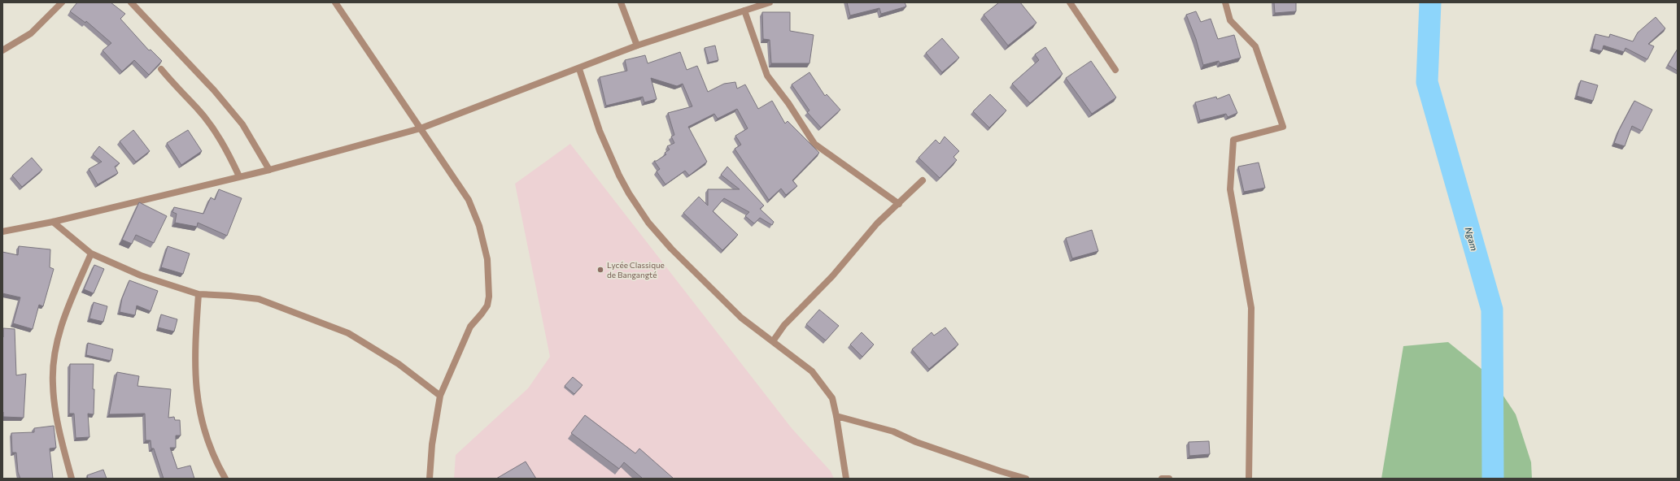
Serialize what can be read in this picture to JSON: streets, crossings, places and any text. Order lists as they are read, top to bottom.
{
  "water": ["Ngam"],
  "places": ["Lycée Classique de Bangangté"]
}
